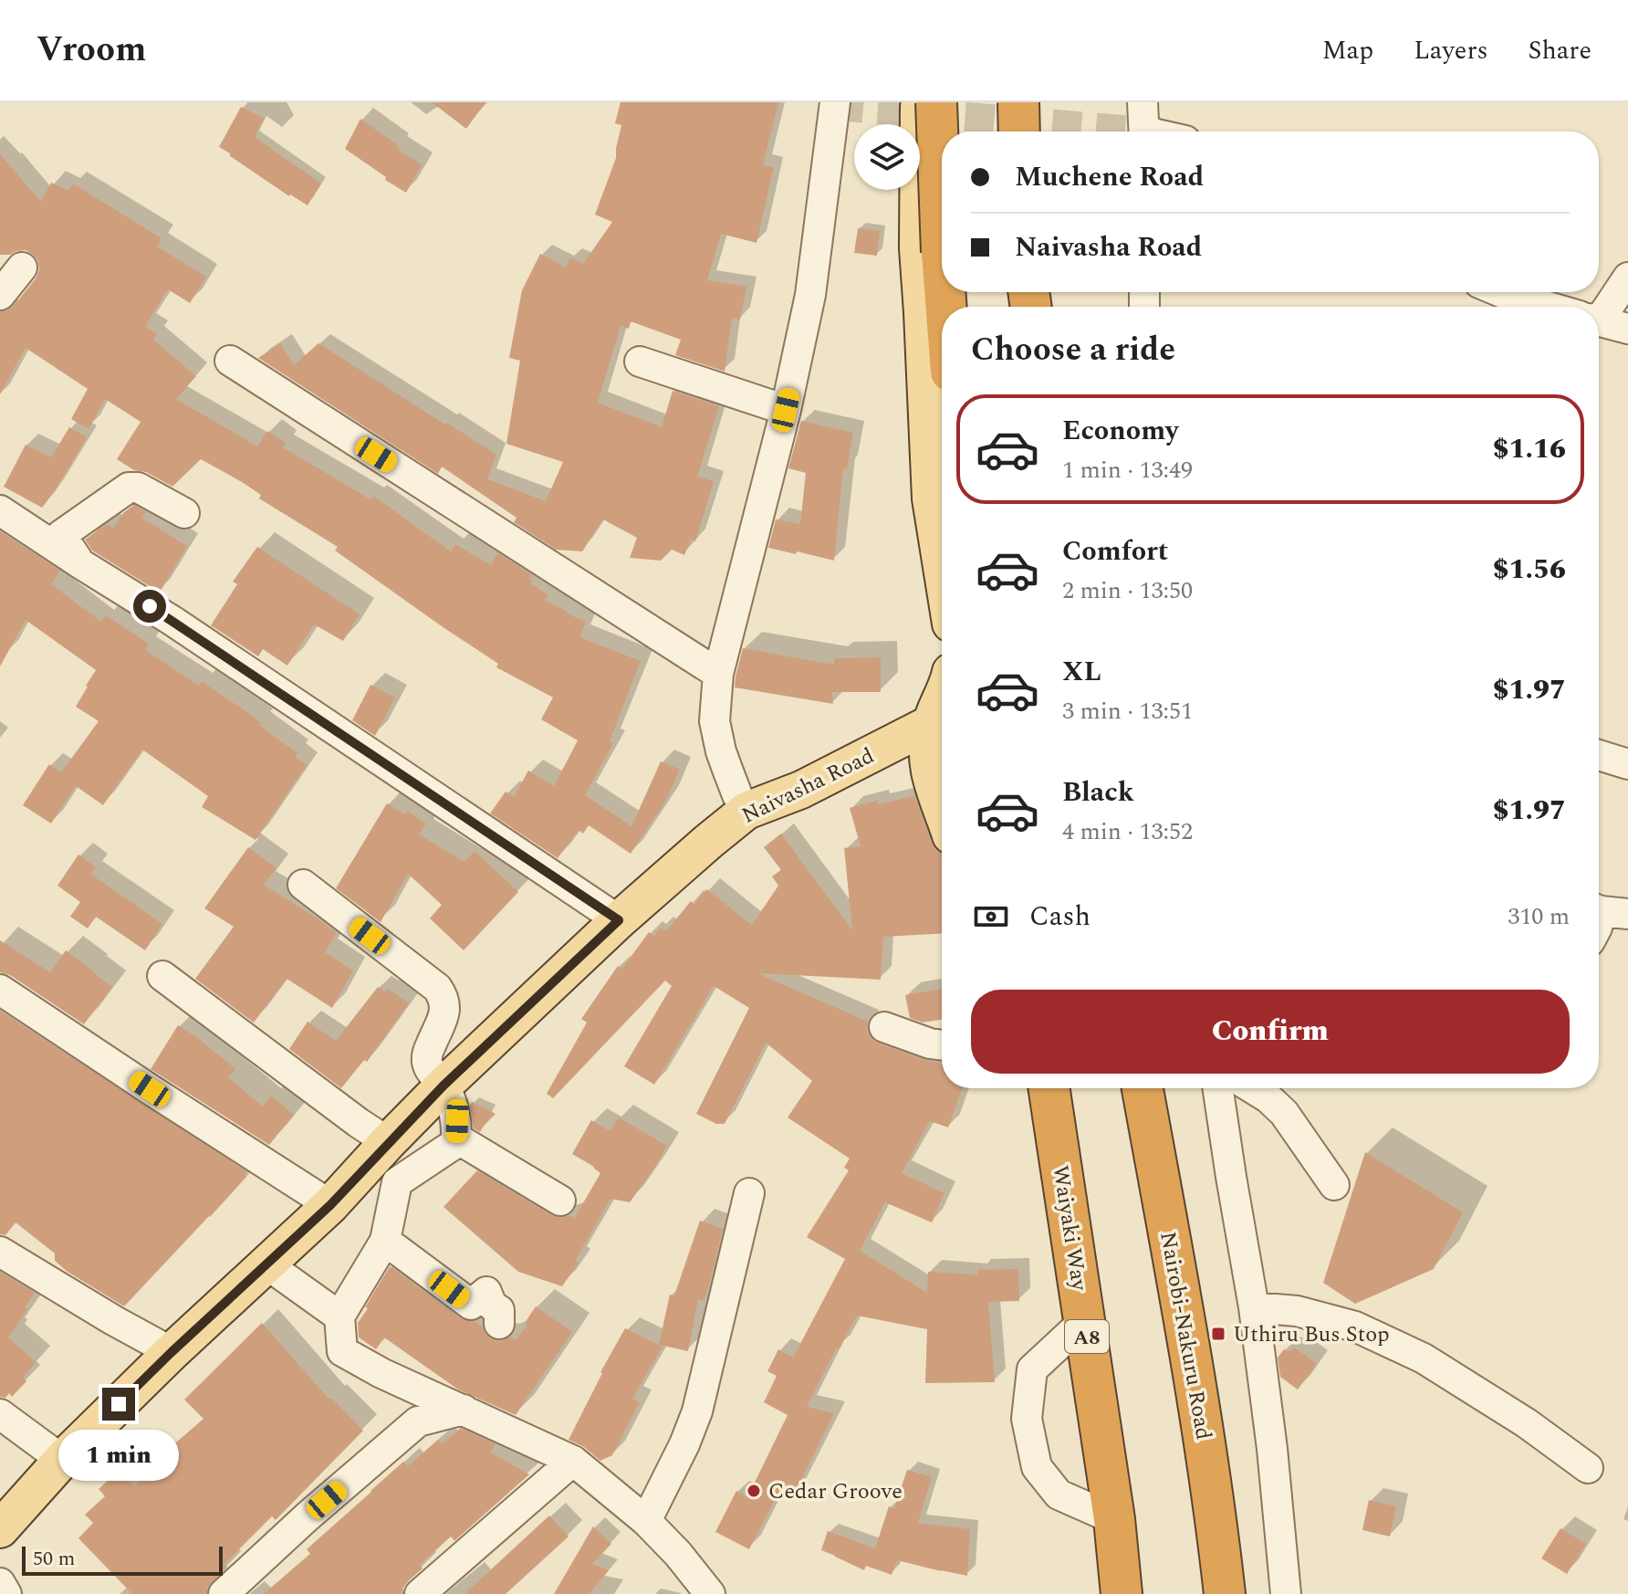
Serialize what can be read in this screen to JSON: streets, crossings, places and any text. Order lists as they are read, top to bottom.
{
  "streets": {
    "highway": ["Waiyaki Way", "Nairobi-Nakuru Road", "A8"],
    "main road": ["Naivasha Road"]
  },
  "places": {
    "transit": ["Uthiru Bus Stop"],
    "other": ["Cedar Groove"]
  },
  "scale_bar": "50 m",
  "page": {
    "header": "Vroom",
    "nav": ["Map", "Layers", "Share"],
    "banner": ["Muchene Road", "Naivasha Road"],
    "heading": "Choose a ride",
    "list": [
      {
        "name": "Economy",
        "note": "1 min · 13:49",
        "value": "$1.16"
      },
      {
        "name": "Comfort",
        "note": "2 min · 13:50",
        "value": "$1.56"
      },
      {
        "name": "XL",
        "note": "3 min · 13:51",
        "value": "$1.97"
      },
      {
        "name": "Black",
        "note": "4 min · 13:52",
        "value": "$1.97"
      }
    ],
    "pay": ["Cash", "310 m"],
    "buttons": "Confirm",
    "bubble": "1 min",
    "scale": "50 m"
  }
}
